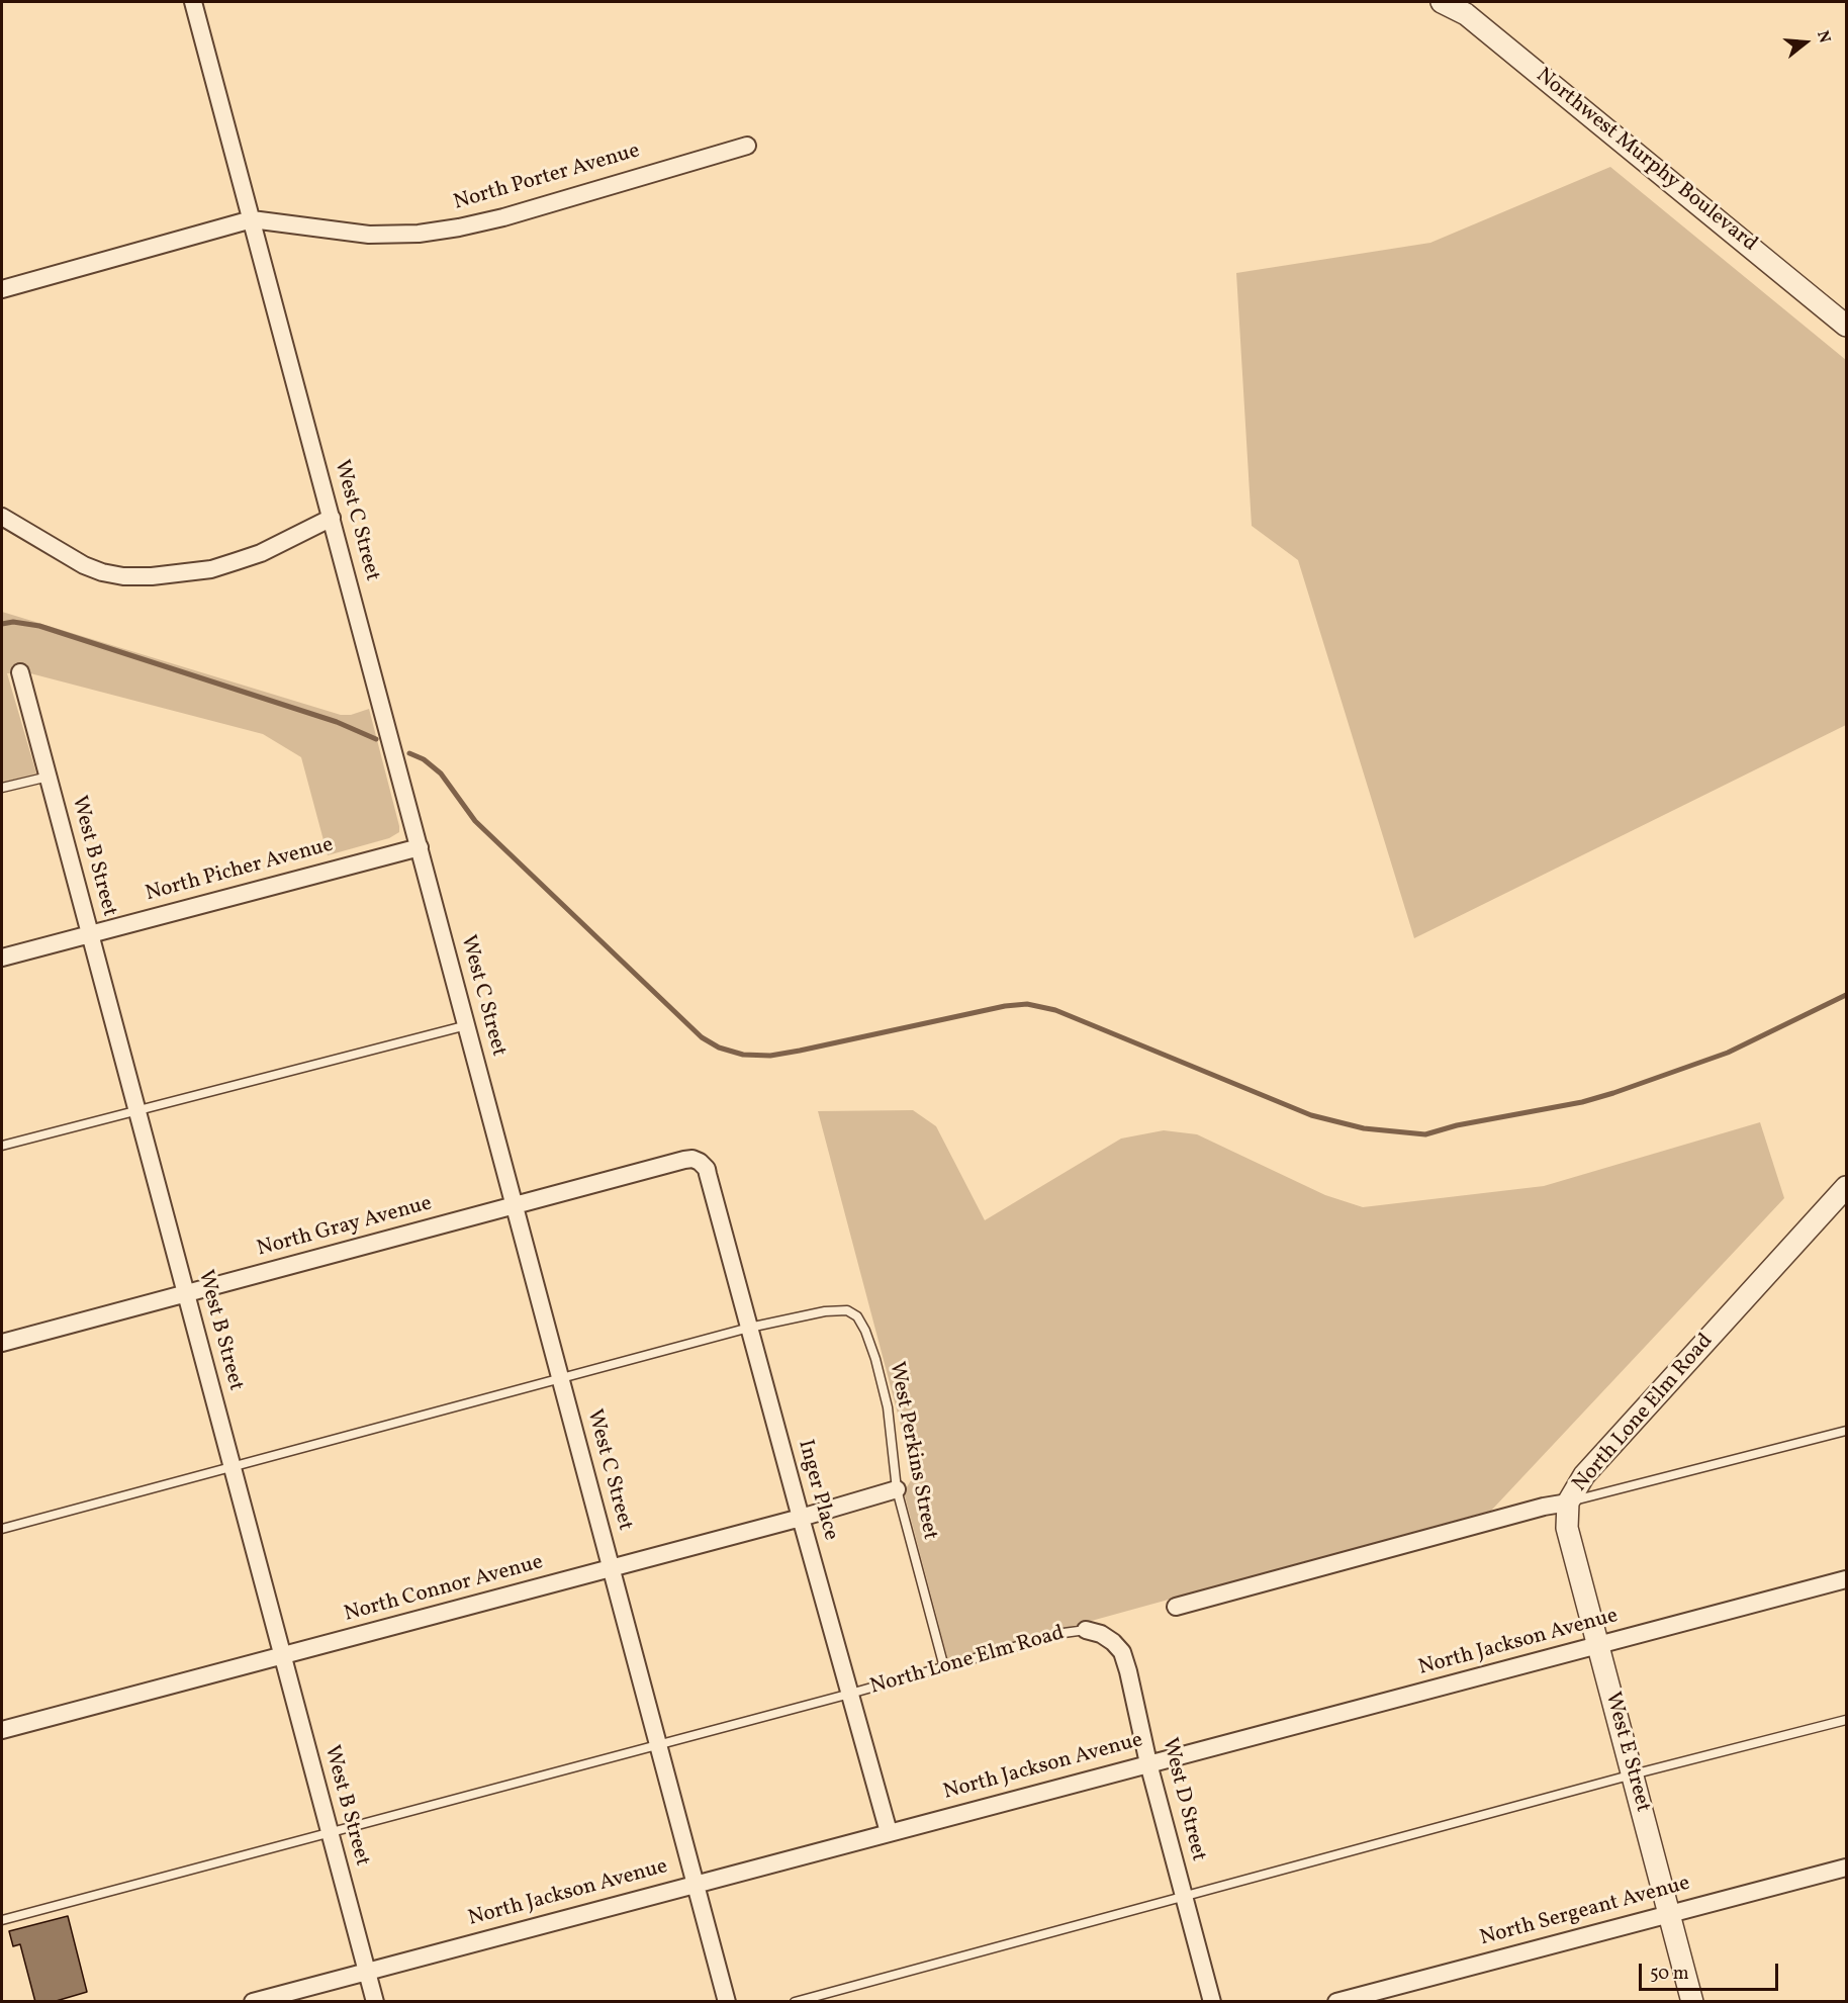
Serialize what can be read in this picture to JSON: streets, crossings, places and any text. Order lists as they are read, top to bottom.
{
  "streets": {
    "street": [
      "Northwest Murphy Boulevard",
      "North Porter Avenue",
      "West C Street",
      "West B Street",
      "North Picher Avenue",
      "North Gray Avenue",
      "North Lone Elm Road",
      "Inger Place",
      "North Connor Avenue",
      "North Jackson Avenue",
      "West E Street",
      "West D Street",
      "North Sergeant Avenue"
    ],
    "lane": ["West Perkins Street"]
  },
  "crossings": [
    ["North Porter Avenue", "West C Street"],
    ["West C Street", "North Picher Avenue"],
    ["West C Street", "North Gray Avenue"],
    ["West C Street", "North Lone Elm Road"],
    ["West C Street", "North Connor Avenue"],
    ["West C Street", "North Jackson Avenue"],
    ["West B Street", "North Picher Avenue"],
    ["West B Street", "North Gray Avenue"],
    ["West B Street", "North Lone Elm Road"],
    ["West B Street", "North Connor Avenue"],
    ["West B Street", "North Jackson Avenue"],
    ["North Gray Avenue", "Inger Place"],
    ["North Lone Elm Road", "West Perkins Street"],
    ["North Lone Elm Road", "Inger Place"],
    ["North Lone Elm Road", "West E Street"],
    ["North Lone Elm Road", "West D Street"],
    ["West Perkins Street", "Inger Place"],
    ["West Perkins Street", "North Connor Avenue"],
    ["Inger Place", "North Connor Avenue"],
    ["Inger Place", "North Jackson Avenue"],
    ["North Jackson Avenue", "West E Street"],
    ["North Jackson Avenue", "West D Street"],
    ["West E Street", "North Sergeant Avenue"]
  ],
  "scale_bar": "50 m",
  "north": "right"
}
